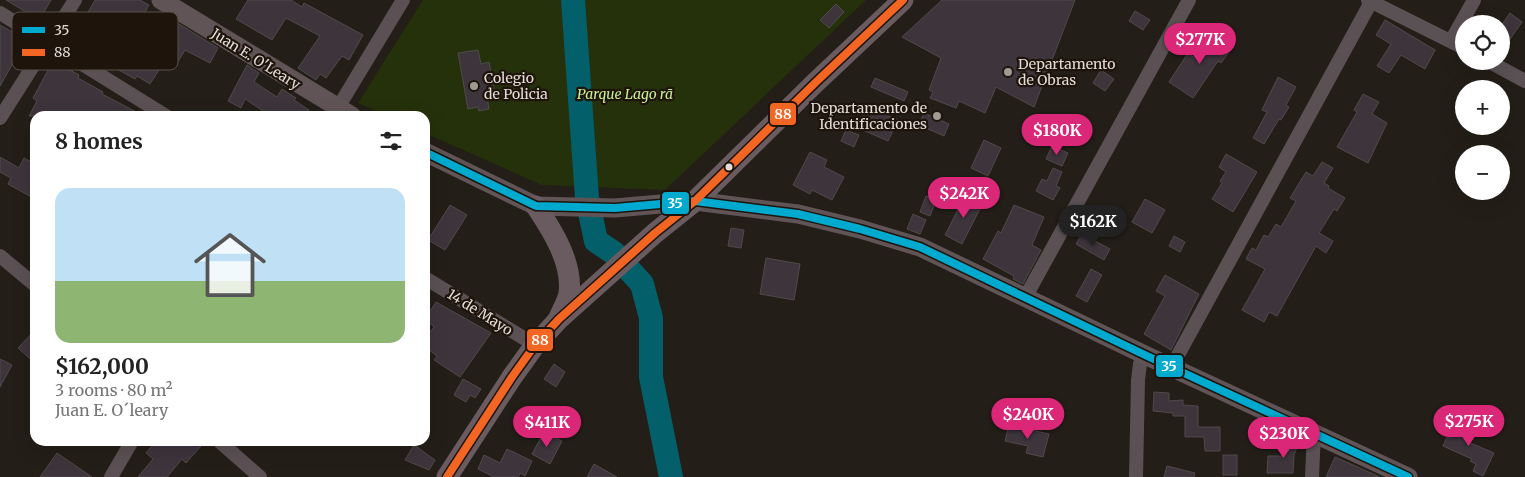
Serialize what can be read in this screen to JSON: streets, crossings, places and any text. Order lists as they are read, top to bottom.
{
  "streets": {
    "street": ["Juan E. O'Leary", "14 de Mayo"]
  },
  "parks": ["Parque Lago rã"],
  "places": ["Departamento de Obras", "Colegio de Policia", "Departamento de Identificaciones"],
  "lines": ["transit line 88", "transit line 35"],
  "legend": ["35", "88"],
  "page": {
    "map_buttons": ["+", "−"],
    "price": [
      "$277K",
      "$180K",
      "$242K",
      "$162K",
      "$240K",
      "$275K",
      "$411K",
      "$230K"
    ],
    "heading": "8 homes",
    "list": [
      {
        "name": "$162,000",
        "note": "3 rooms · 80 m² · Juan E. O´leary"
      }
    ]
  }
}
